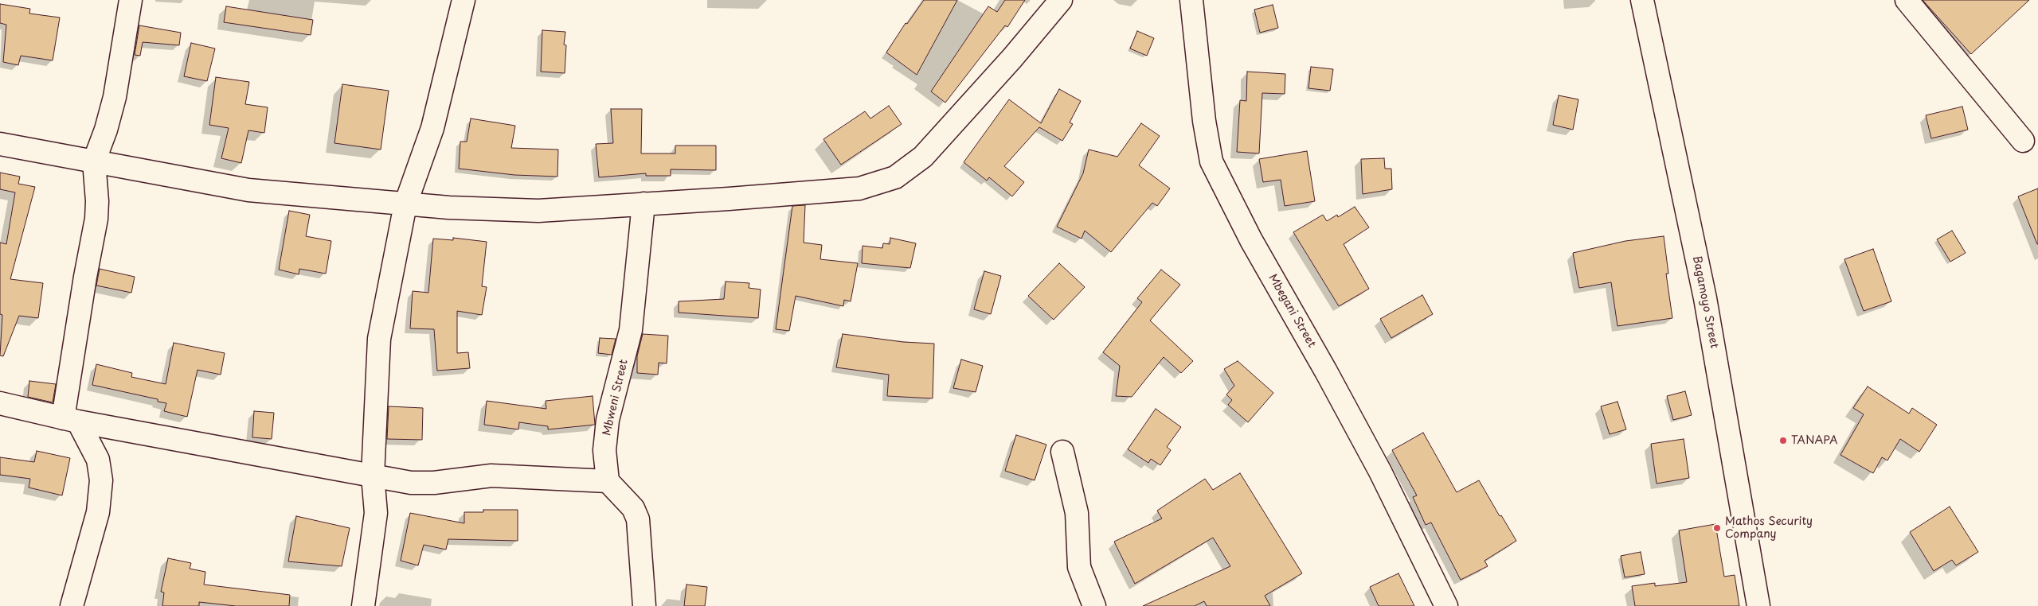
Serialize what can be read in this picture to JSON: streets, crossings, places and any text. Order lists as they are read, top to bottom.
{
  "streets": {
    "street": ["Bagamoyo Street", "Mbegani Street", "Mbweni Street"]
  },
  "places": ["TANAPA", "Mathos Security Company"]
}
